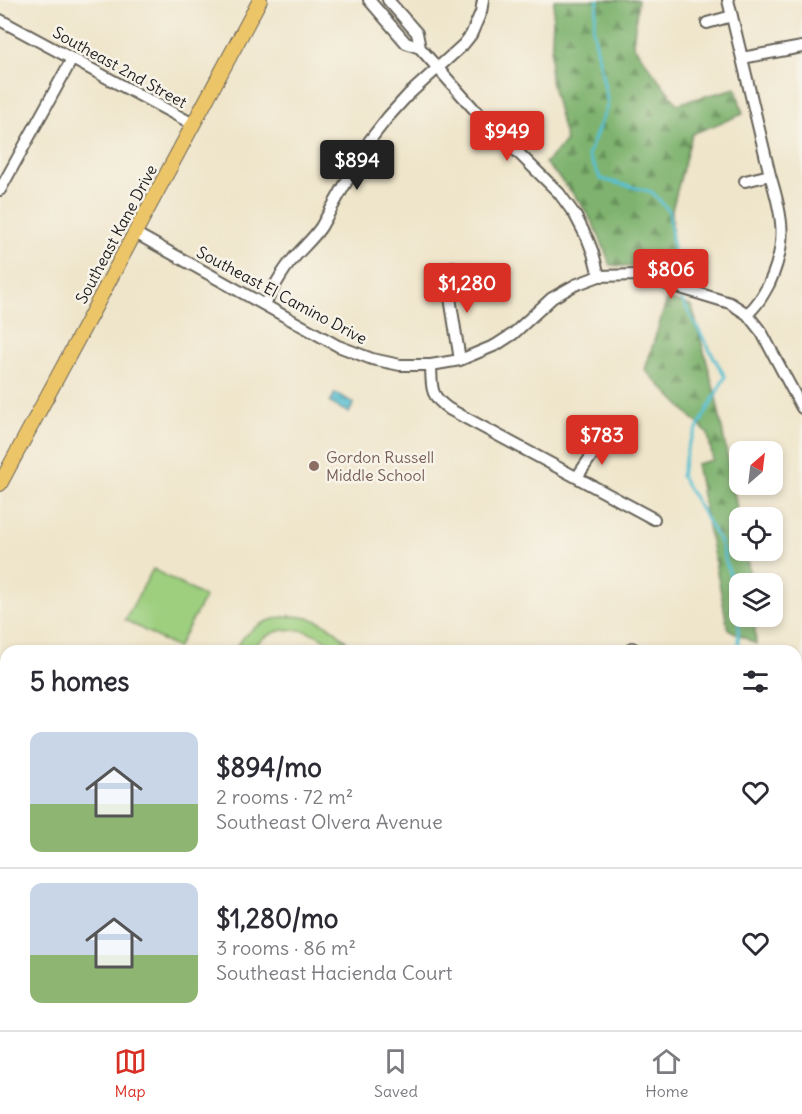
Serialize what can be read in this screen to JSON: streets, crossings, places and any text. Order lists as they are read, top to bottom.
{
  "streets": {
    "main road": ["Southeast Kane Drive"],
    "street": ["Southeast 2nd Street", "Southeast El Camino Drive"]
  },
  "crossings": [
    ["Southeast 2nd Street", "Southeast Kane Drive"],
    ["Southeast Kane Drive", "Southeast El Camino Drive"]
  ],
  "places": ["Gordon Russell Middle School"],
  "north": "top right",
  "page": {
    "price": [
      "$949",
      "$894",
      "$806",
      "$1,280",
      "$783"
    ],
    "heading": "5 homes",
    "list": [
      {
        "name": "$894/mo",
        "note": "2 rooms · 72 m² · Southeast Olvera Avenue"
      },
      {
        "name": "$1,280/mo",
        "note": "3 rooms · 86 m² · Southeast Hacienda Court"
      }
    ],
    "tabs": ["Map", "Saved", "Home"]
  }
}
